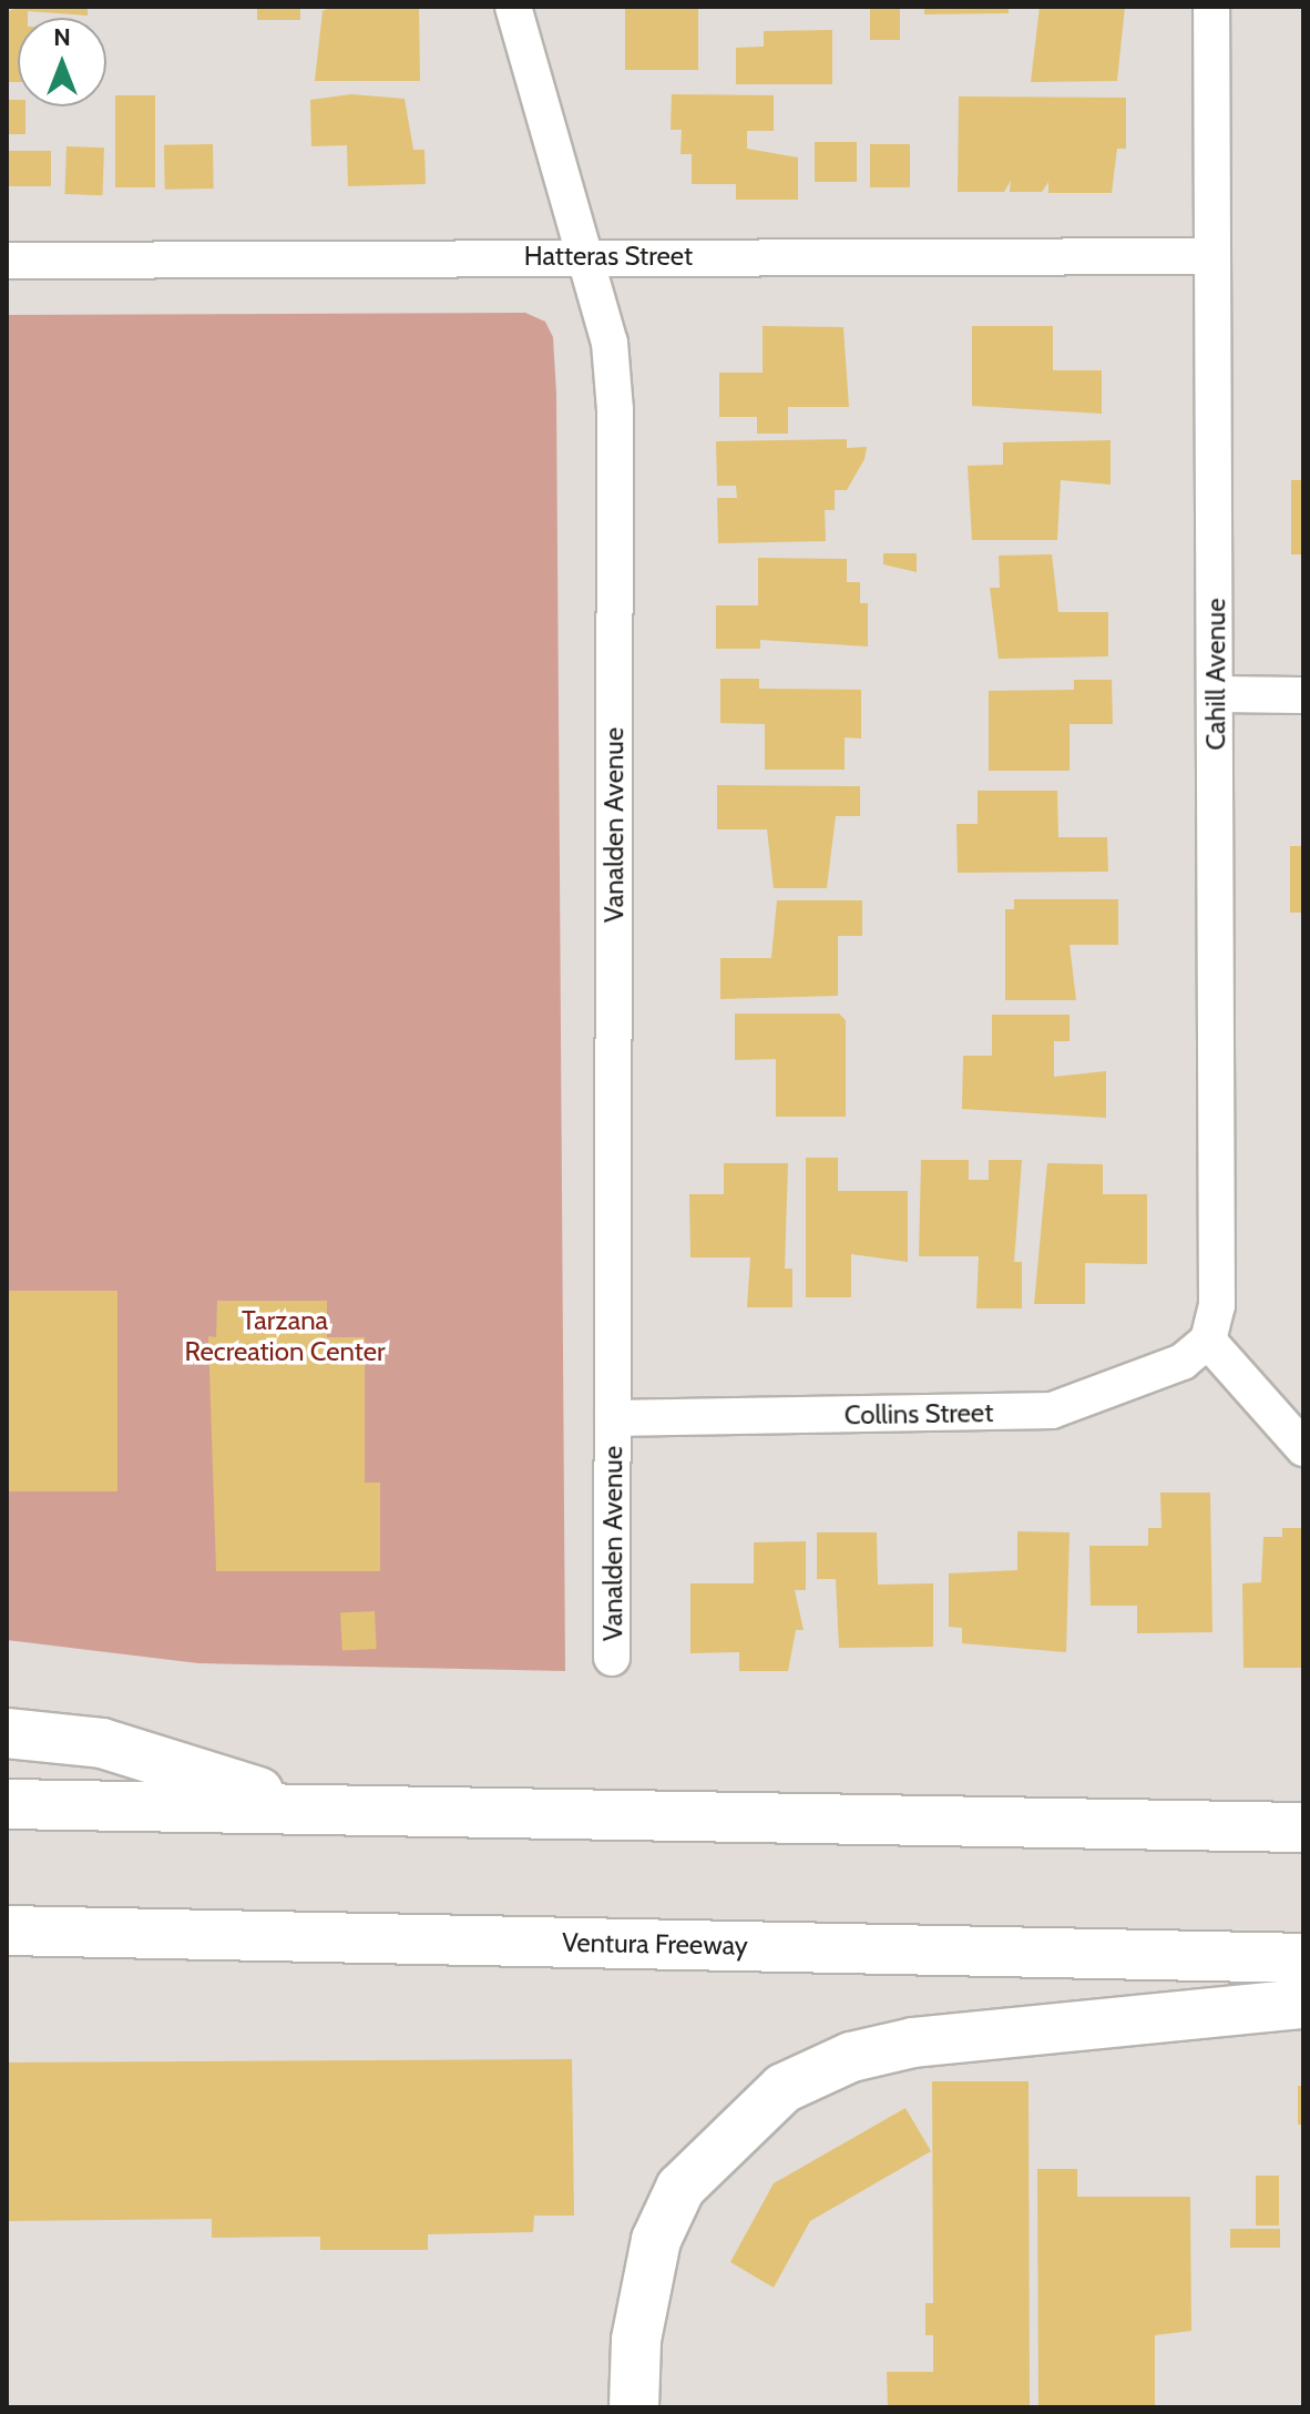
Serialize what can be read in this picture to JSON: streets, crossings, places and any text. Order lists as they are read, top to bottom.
{
  "streets": {
    "highway": ["Ventura Freeway"],
    "street": [
      "Hatteras Street",
      "Cahill Avenue",
      "Vanalden Avenue",
      "Collins Street"
    ]
  },
  "crossings": [
    ["Hatteras Street", "Cahill Avenue"],
    ["Hatteras Street", "Vanalden Avenue"],
    ["Cahill Avenue", "Collins Street"],
    ["Vanalden Avenue", "Collins Street"]
  ],
  "parks": ["Tarzana Recreation Center"],
  "north": "top"
}
